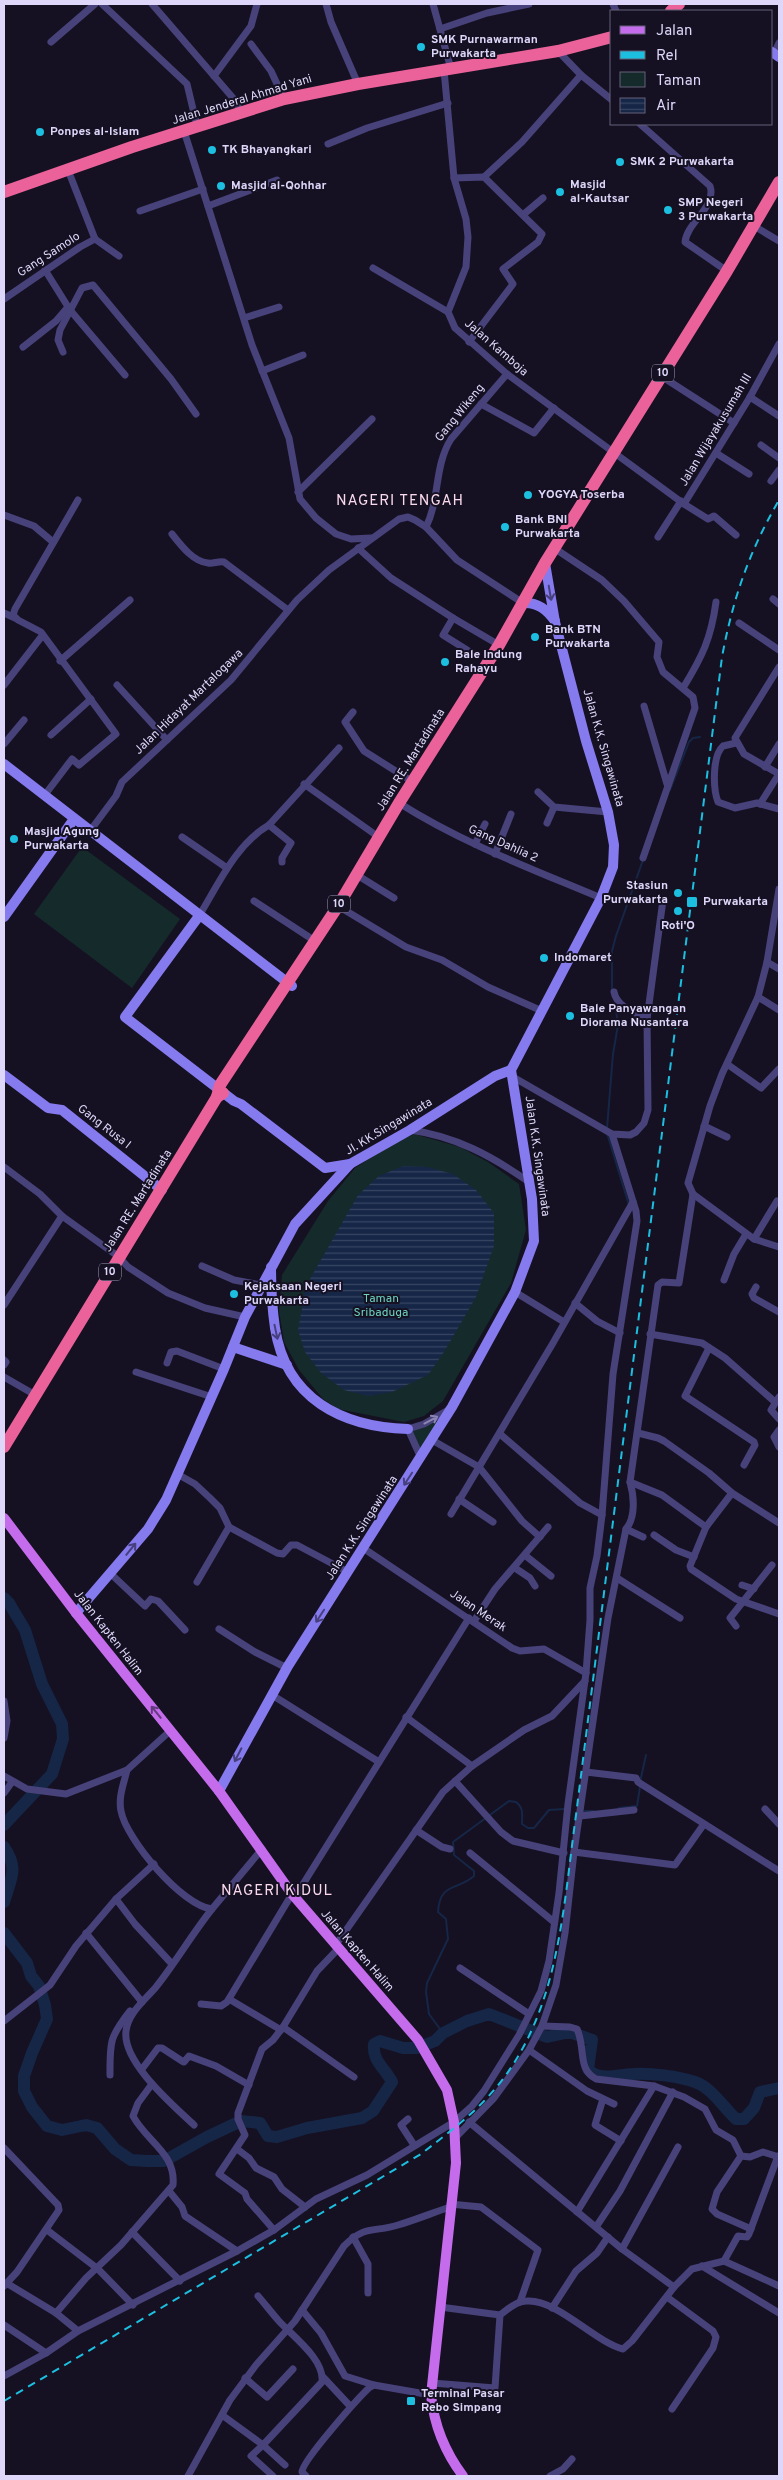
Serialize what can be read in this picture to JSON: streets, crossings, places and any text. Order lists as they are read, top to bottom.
{
  "streets": {
    "highway": ["Jalan Jenderal Ahmad Yani", "10", "Jalan RE. Martadinata"],
    "main road": ["Jalan Kapten Halim"],
    "street": [
      "Gang Samolo",
      "Jalan Kamboja",
      "Gang Wikeng",
      "Jalan Wijayakusumah III",
      "Jalan Hidayat Martalogawa",
      "Jalan K.K. Singawinata",
      "Gang Dahlia 2",
      "Gang Rusa I",
      "Jl. KK.Singawinata",
      "Jalan Merak"
    ]
  },
  "crossings": [
    ["Jalan Jenderal Ahmad Yani", "Gang Samolo"],
    ["Jalan Kamboja", "10"],
    ["Jalan Kamboja", "Gang Wikeng"],
    ["Jalan Kamboja", "Jalan Wijayakusumah III"],
    ["10", "Jalan Wijayakusumah III"],
    ["10", "Jalan K.K. Singawinata"],
    ["10", "Jalan RE. Martadinata"],
    ["Gang Wikeng", "Jalan Hidayat Martalogawa"],
    ["Jalan Hidayat Martalogawa", "Jalan RE. Martadinata"],
    ["Jalan K.K. Singawinata", "Jalan RE. Martadinata"],
    ["Jalan K.K. Singawinata", "Gang Dahlia 2"],
    ["Jalan K.K. Singawinata", "Jl. KK.Singawinata"],
    ["Jalan K.K. Singawinata", "Jalan Merak"],
    ["Jalan K.K. Singawinata", "Jalan Kapten Halim"],
    ["Jalan RE. Martadinata", "Gang Dahlia 2"],
    ["Jalan RE. Martadinata", "Gang Rusa I"],
    ["Jl. KK.Singawinata", "Jalan Kapten Halim"]
  ],
  "districts": ["NAGERI TENGAH", "NAGERI KIDUL"],
  "parks": ["Taman Sribaduga"],
  "places": {
    "other": [
      "SMK Purnawarman Purwakarta",
      "Ponpes al-Islam",
      "TK Bhayangkari",
      "SMK 2 Purwakarta",
      "Masjid al-Qohhar",
      "Masjid al-Kautsar",
      "SMP Negeri 3 Purwakarta",
      "YOGYA Toserba",
      "Bank BNI Purwakarta",
      "Bank BTN Purwakarta",
      "Bale Indung Rahayu",
      "Masjid Agung Purwakarta",
      "Stasiun Purwakarta",
      "Roti'O",
      "Indomaret",
      "Bale Panyawangan Diorama Nusantara",
      "Kejaksaan Negeri Purwakarta"
    ],
    "transit": ["Purwakarta", "Terminal Pasar Rebo Simpang"]
  },
  "legend": [
    "Jalan",
    "Rel",
    "Taman",
    "Air"
  ]
}
